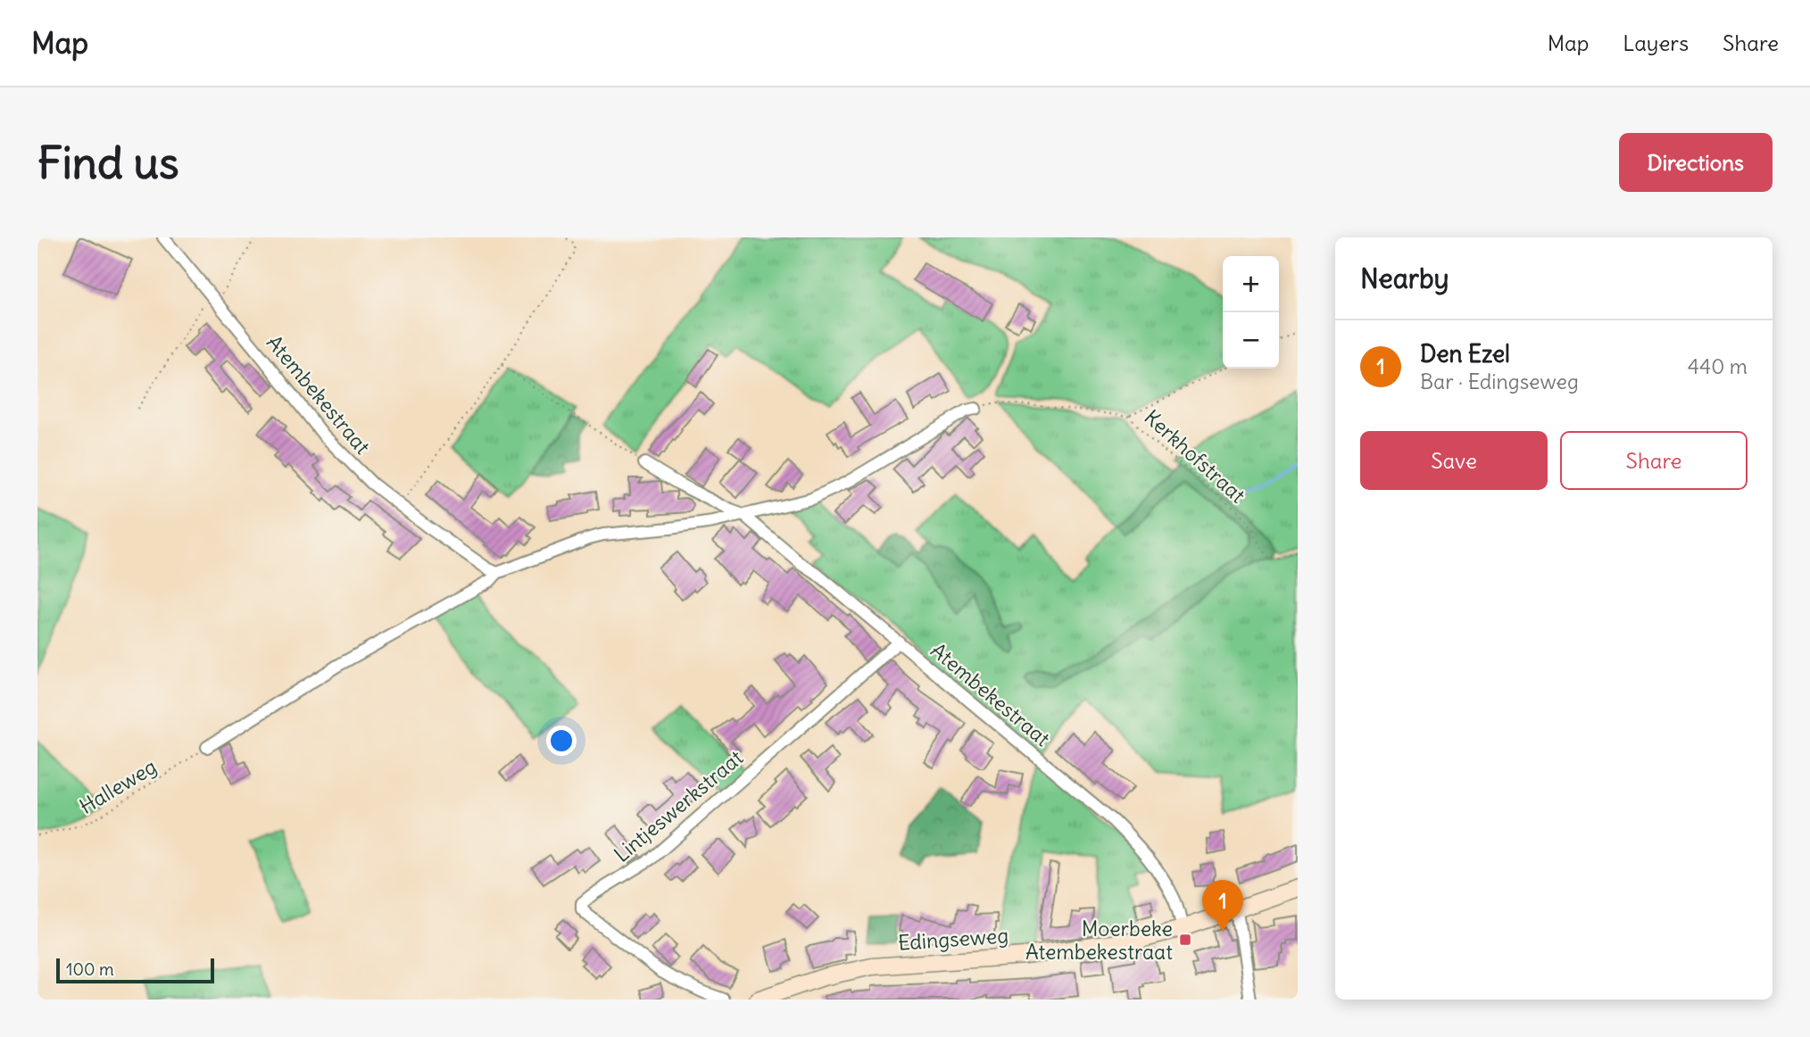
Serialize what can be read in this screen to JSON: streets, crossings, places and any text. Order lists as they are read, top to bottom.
{
  "streets": {
    "main road": ["Edingseweg"],
    "street": ["Atembekestraat", "Lintjeswerkstraat"],
    "path": ["Kerkhofstraat", "Halleweg"]
  },
  "crossings": [
    ["Atembekestraat", "Lintjeswerkstraat"],
    ["Atembekestraat", "Edingseweg"]
  ],
  "places": {
    "transit": ["Moerbeke Atembekestraat"]
  },
  "scale_bar": "100 m",
  "page": {
    "header": "Map",
    "nav": ["Map", "Layers", "Share"],
    "buttons": [
      "Directions",
      ["Save", "Share"]
    ],
    "title": "Find us",
    "heading": "Nearby",
    "map_buttons": ["+", "−"],
    "list": [
      {
        "mark": "1",
        "name": "Den Ezel",
        "note": "Bar · Edingseweg",
        "value": "440 m"
      }
    ],
    "pins": "1",
    "scale": "100 m"
  }
}
